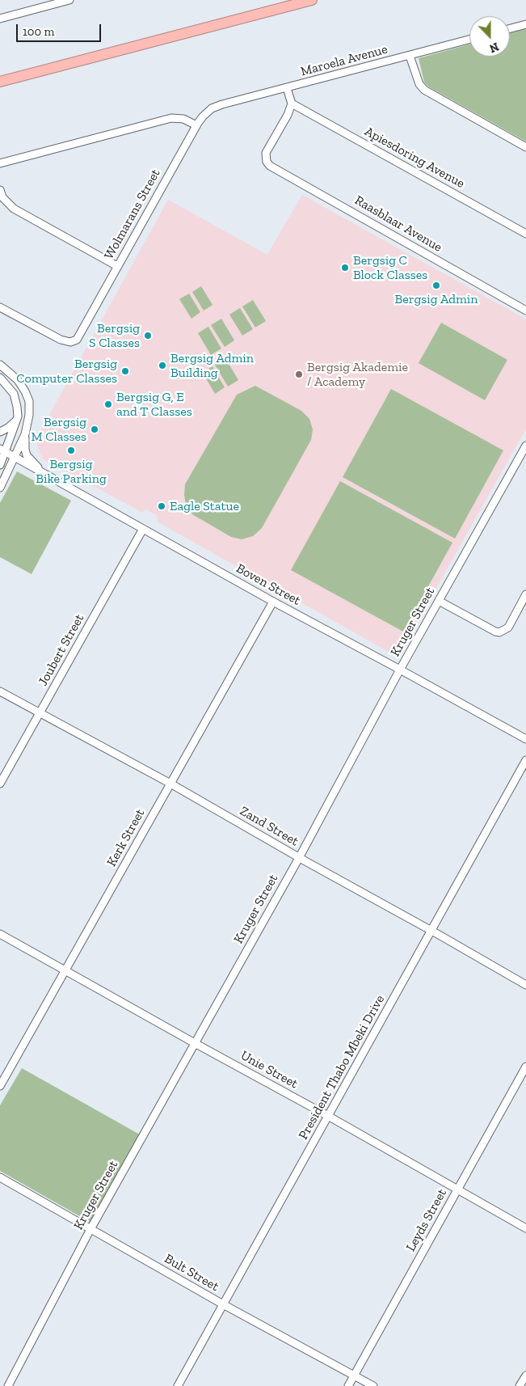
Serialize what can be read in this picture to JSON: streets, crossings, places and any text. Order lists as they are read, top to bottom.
{
  "streets": {
    "street": [
      "Maroela Avenue",
      "Apiesdoring Avenue",
      "Wolmarans Street",
      "Raasblaar Avenue",
      "Boven Street",
      "Kruger Street",
      "Joubert Street",
      "Zand Street",
      "Kerk Street",
      "President Thabo Mbeki Drive",
      "Unie Street",
      "Leyds Street",
      "Bult Street"
    ]
  },
  "crossings": [
    ["Maroela Avenue", "Wolmarans Street"],
    ["Apiesdoring Avenue", "Raasblaar Avenue"],
    ["Boven Street", "Kruger Street"],
    ["Boven Street", "Joubert Street"],
    ["Boven Street", "Kerk Street"],
    ["Kruger Street", "Zand Street"],
    ["Kruger Street", "Unie Street"],
    ["Kruger Street", "Bult Street"],
    ["Joubert Street", "Zand Street"],
    ["Zand Street", "Kerk Street"],
    ["Zand Street", "President Thabo Mbeki Drive"],
    ["Kerk Street", "Unie Street"],
    ["President Thabo Mbeki Drive", "Unie Street"],
    ["President Thabo Mbeki Drive", "Bult Street"],
    ["Unie Street", "Leyds Street"],
    ["Leyds Street", "Bult Street"]
  ],
  "places": [
    "Bergsig C Block Classes",
    "Bergsig Admin",
    "Bergsig S Classes",
    "Bergsig Admin Building",
    "Bergsig Computer Classes",
    "Bergsig Akademie / Academy",
    "Bergsig G, E and T Classes",
    "Bergsig M Classes",
    "Bergsig Bike Parking",
    "Eagle Statue"
  ],
  "scale_bar": "100 m",
  "north": "bottom"
}
